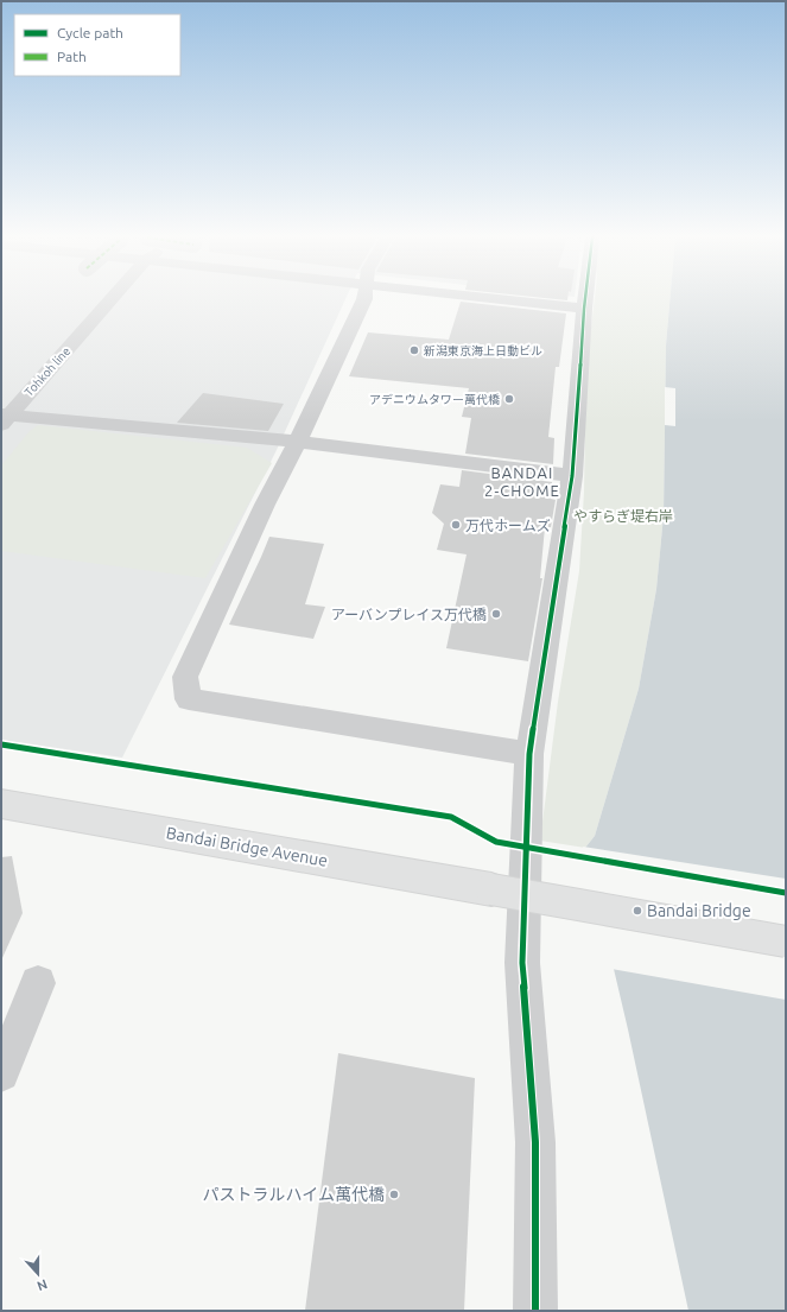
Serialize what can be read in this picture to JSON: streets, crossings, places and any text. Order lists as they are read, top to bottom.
{
  "streets": {
    "highway": ["Bandai Bridge Avenue"],
    "street": ["Tohkoh line"]
  },
  "districts": ["BANDAI 2-CHOME"],
  "parks": ["やすらぎ堤右岸"],
  "places": [
    "新潟東京海上日動ビル",
    "アデニウムタワー萬代橋",
    "万代ホームズ",
    "アーバンプレイス万代橋",
    "Bandai Bridge",
    "パストラルハイム萬代橋"
  ],
  "legend": ["Cycle path", "Path"],
  "north": "bottom"
}
